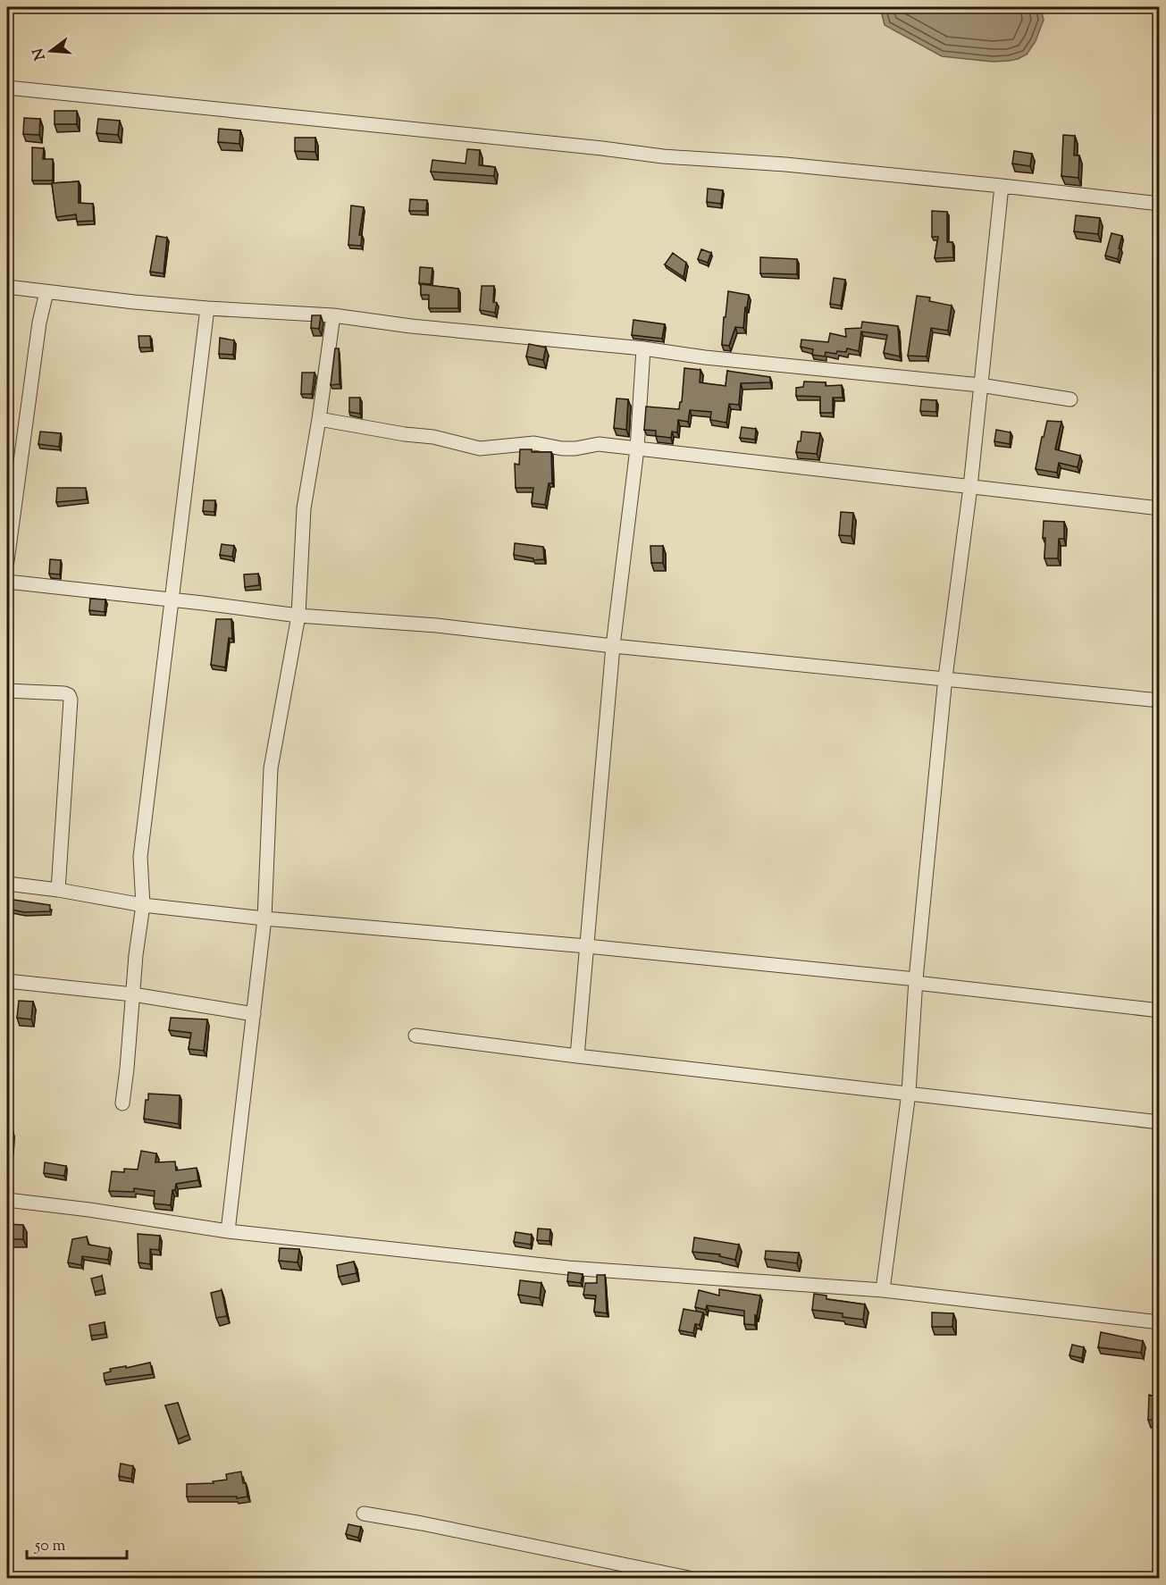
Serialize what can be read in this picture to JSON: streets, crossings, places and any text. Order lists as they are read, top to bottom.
{
  "scale_bar": "50 m",
  "north": "left"
}
